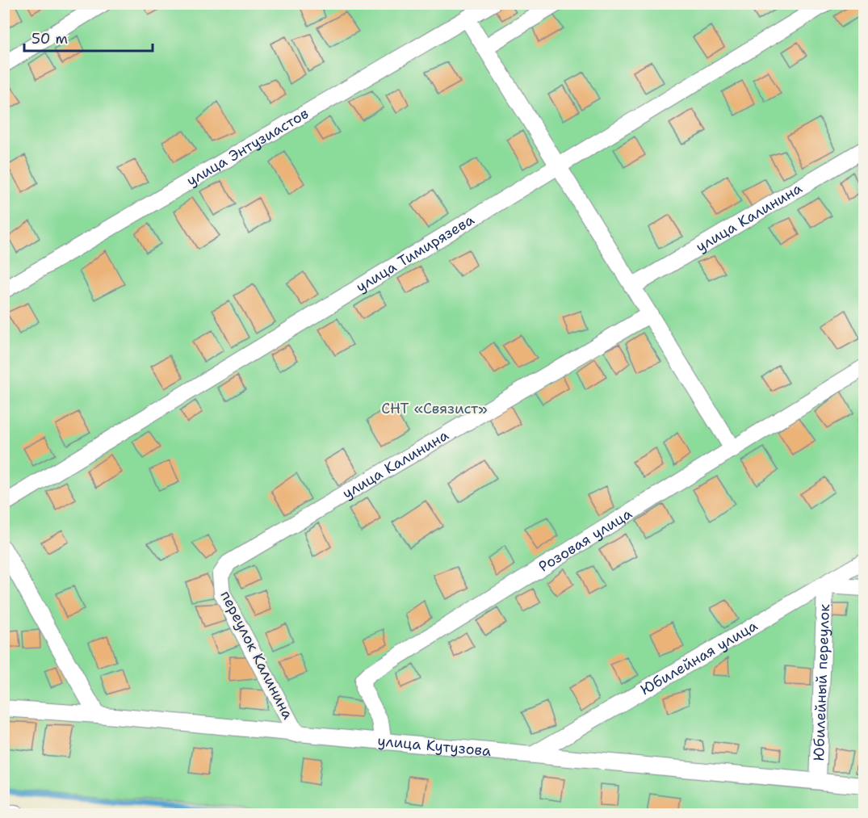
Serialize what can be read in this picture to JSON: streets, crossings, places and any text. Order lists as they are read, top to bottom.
{
  "streets": {
    "street": [
      "улица Энтузиастов",
      "улица Калинина",
      "улица Тимирязева",
      "Розовая улица",
      "переулок Калинина",
      "Юбилейная улица",
      "Юбилейный переулок",
      "улица Кутузова"
    ]
  },
  "crossings": [
    ["улица Калинина", "переулок Калинина"],
    ["Розовая улица", "улица Кутузова"],
    ["переулок Калинина", "улица Кутузова"],
    ["Юбилейная улица", "Юбилейный переулок"],
    ["Юбилейная улица", "улица Кутузова"],
    ["Юбилейный переулок", "улица Кутузова"]
  ],
  "parks": ["СНТ «Связист»"],
  "scale_bar": "50 m"
}
